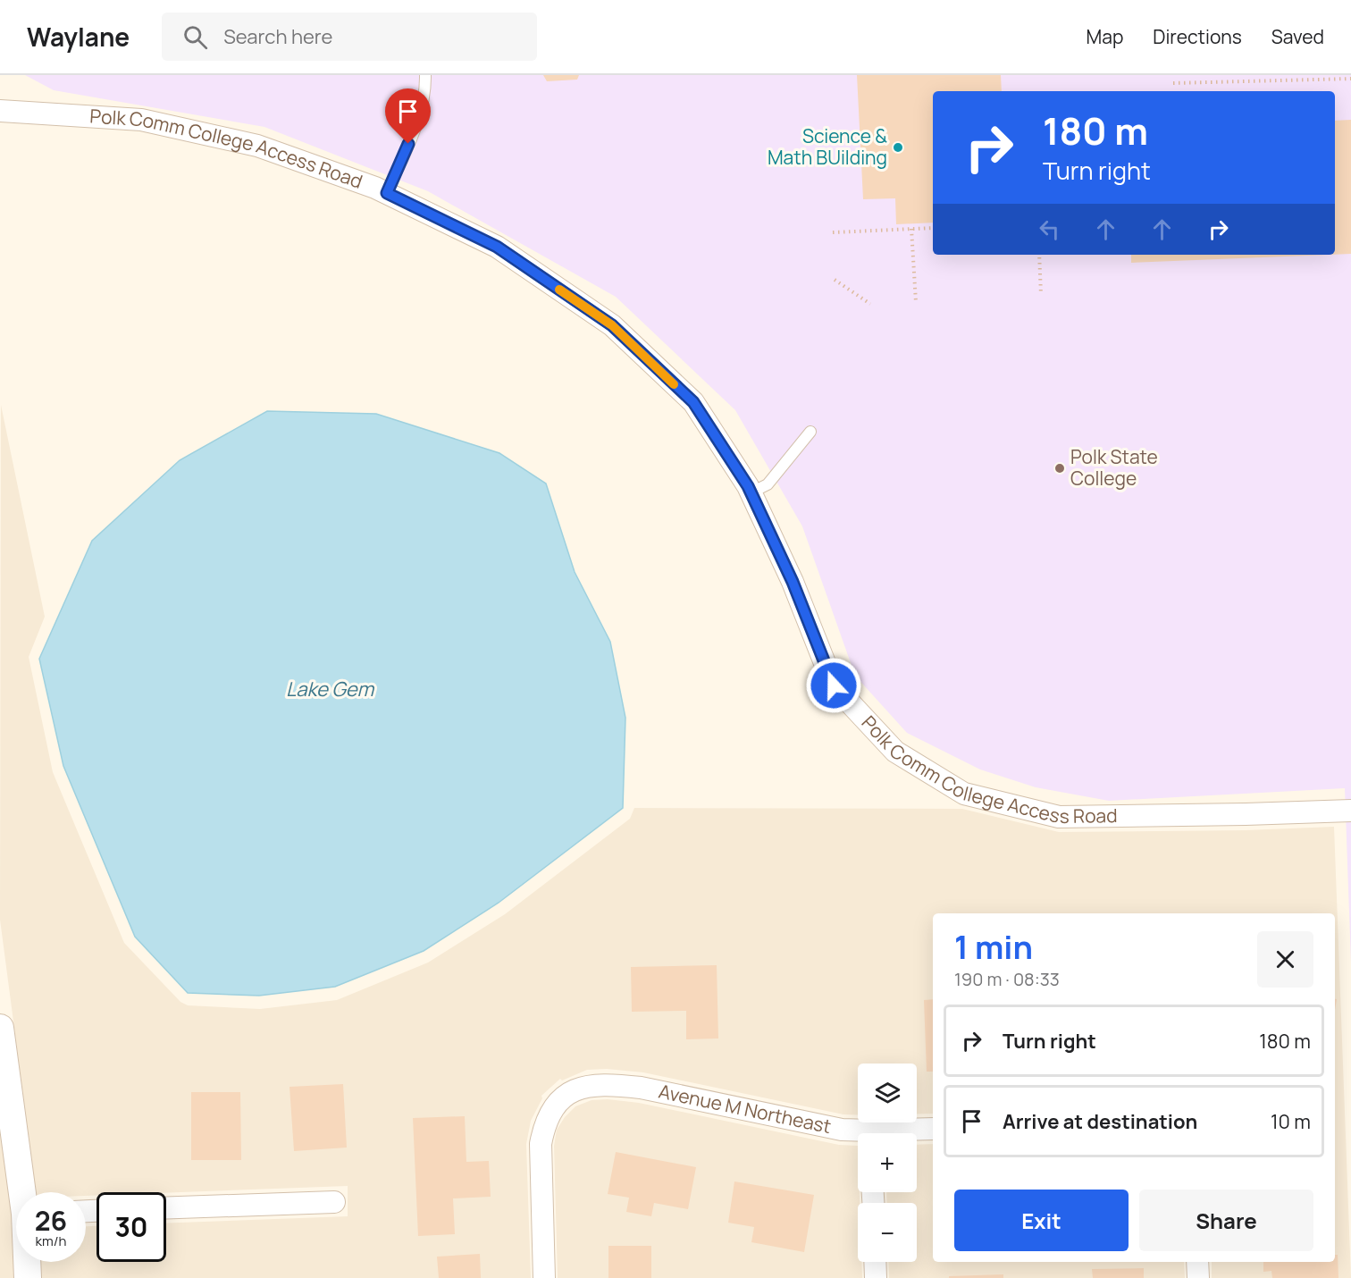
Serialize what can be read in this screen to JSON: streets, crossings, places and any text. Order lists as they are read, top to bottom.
{
  "streets": {
    "street": ["Polk Comm College Access Road", "Avenue M Northeast"]
  },
  "water": ["Lake Gem"],
  "places": ["Science & Math BUilding", "Polk State College"],
  "page": {
    "header": "Waylane",
    "search": "Search here",
    "nav": ["Map", "Directions", "Saved"],
    "turn": ["180 m", "Turn right"],
    "heading": ["1 min", "190 m · 08:33"],
    "list": [
      {
        "name": "Turn right",
        "value": "180 m"
      },
      {
        "name": "Arrive at destination",
        "value": "10 m"
      }
    ],
    "map_buttons": ["+", "−"],
    "buttons": ["Exit", "Share"],
    "speed": "26 km/h",
    "limit": "30"
  }
}
